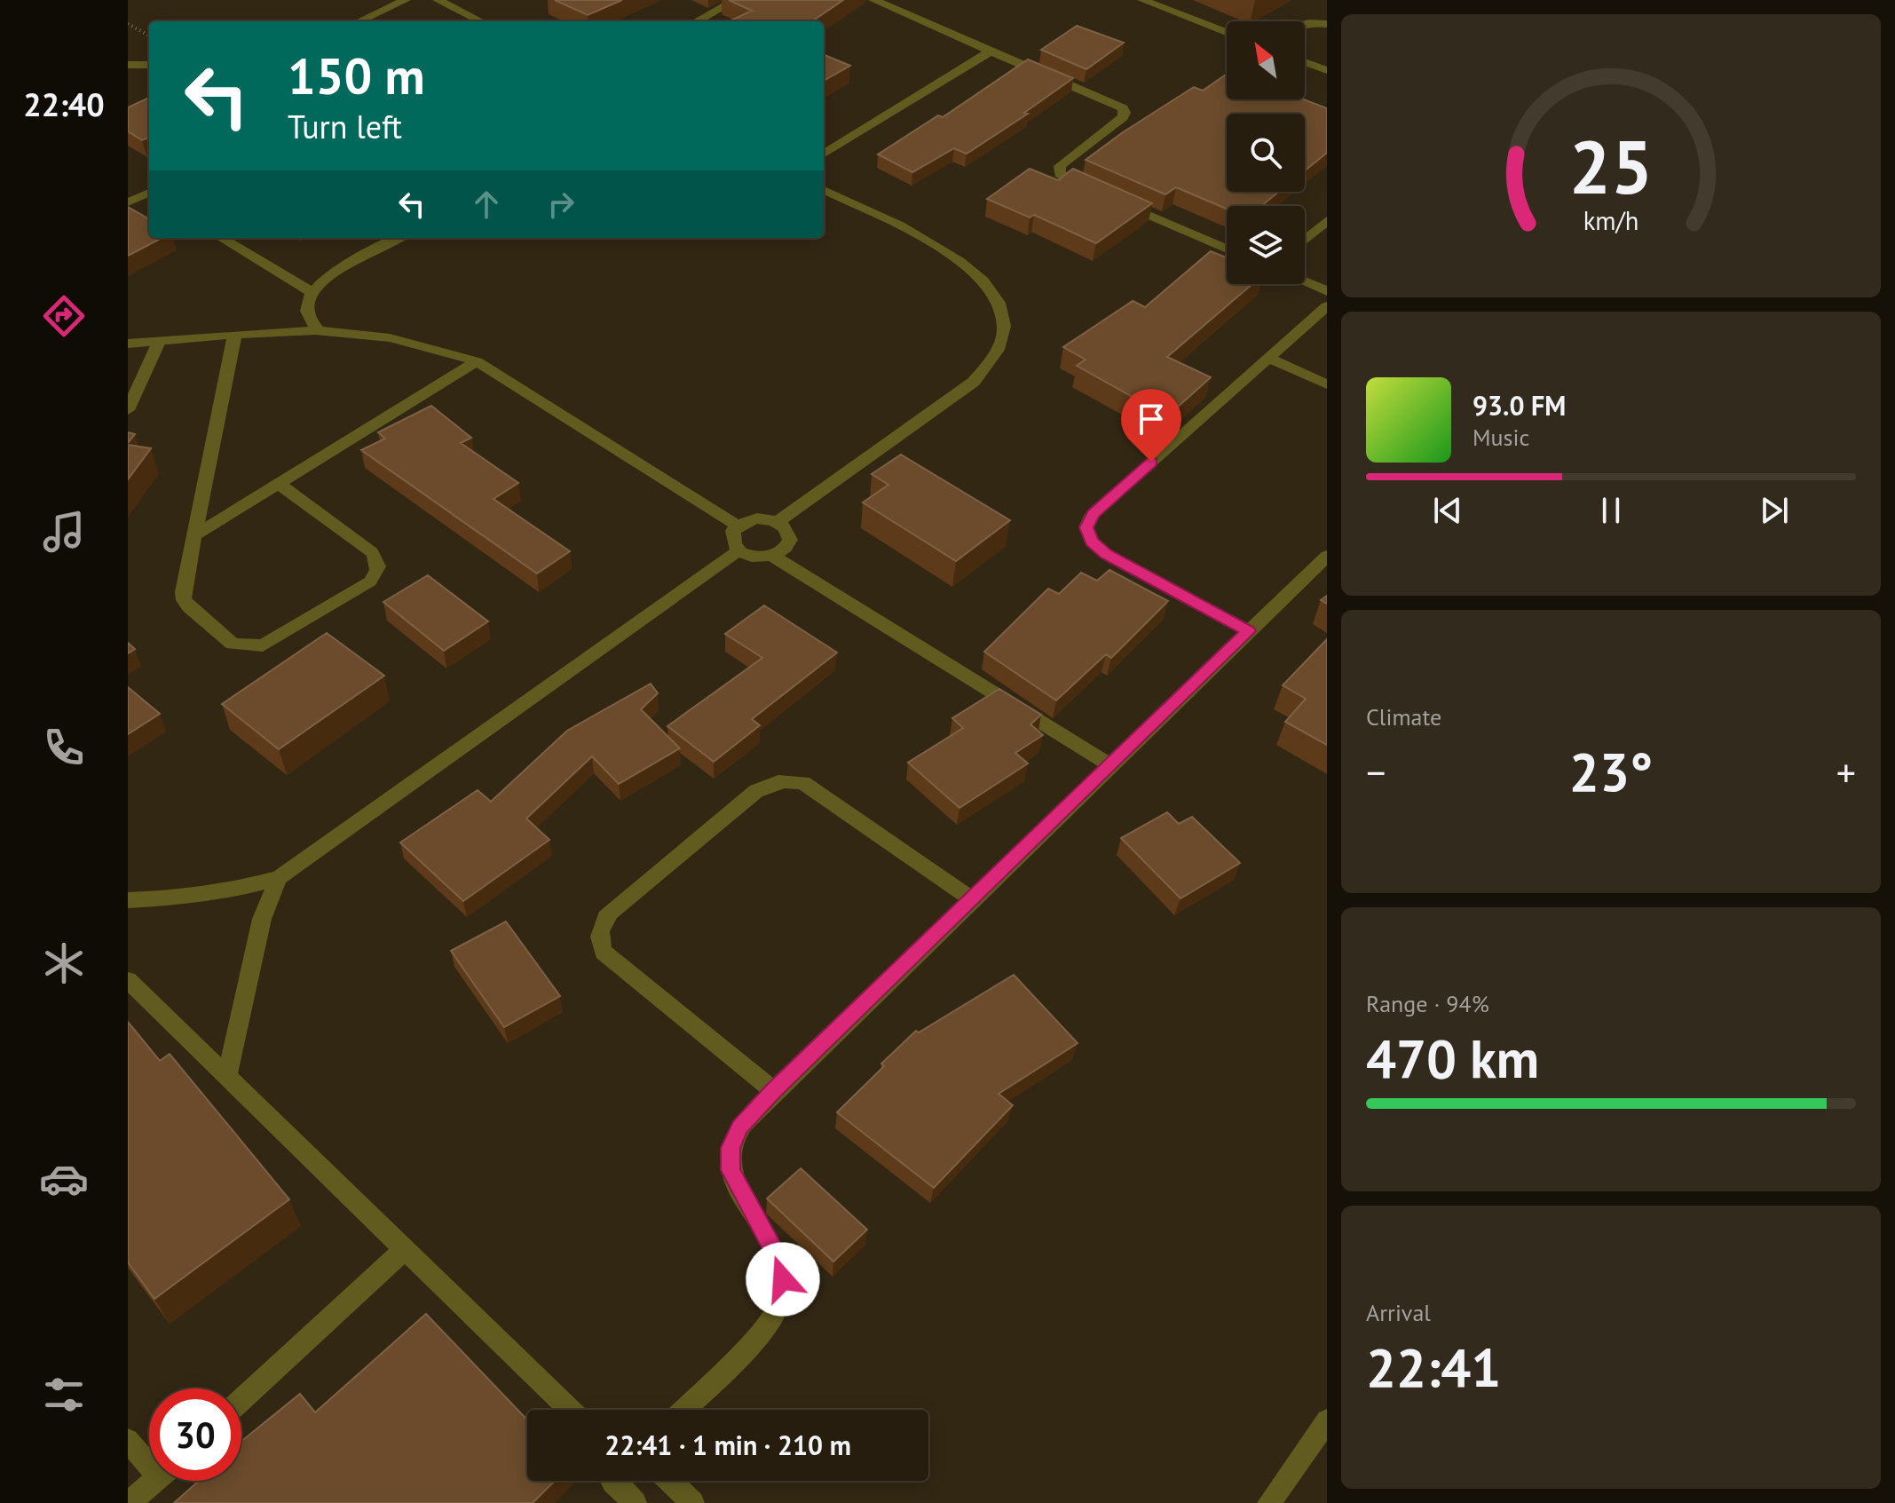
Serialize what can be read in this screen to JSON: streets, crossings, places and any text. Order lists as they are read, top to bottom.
{
  "north": "top left",
  "page": {
    "tabs": "22:40",
    "turn": ["150 m", "Turn left"],
    "song": ["93.0 FM", "Music"],
    "tile": [
      "Climate",
      ["Range · 94%", "470 km"],
      ["Arrival", "22:41"]
    ],
    "heat": ["−", "23°", "+"],
    "limit": "30",
    "trip": "22:41 · 1 min · 210 m",
    "gauge": ["25", "km/h"]
  }
}
